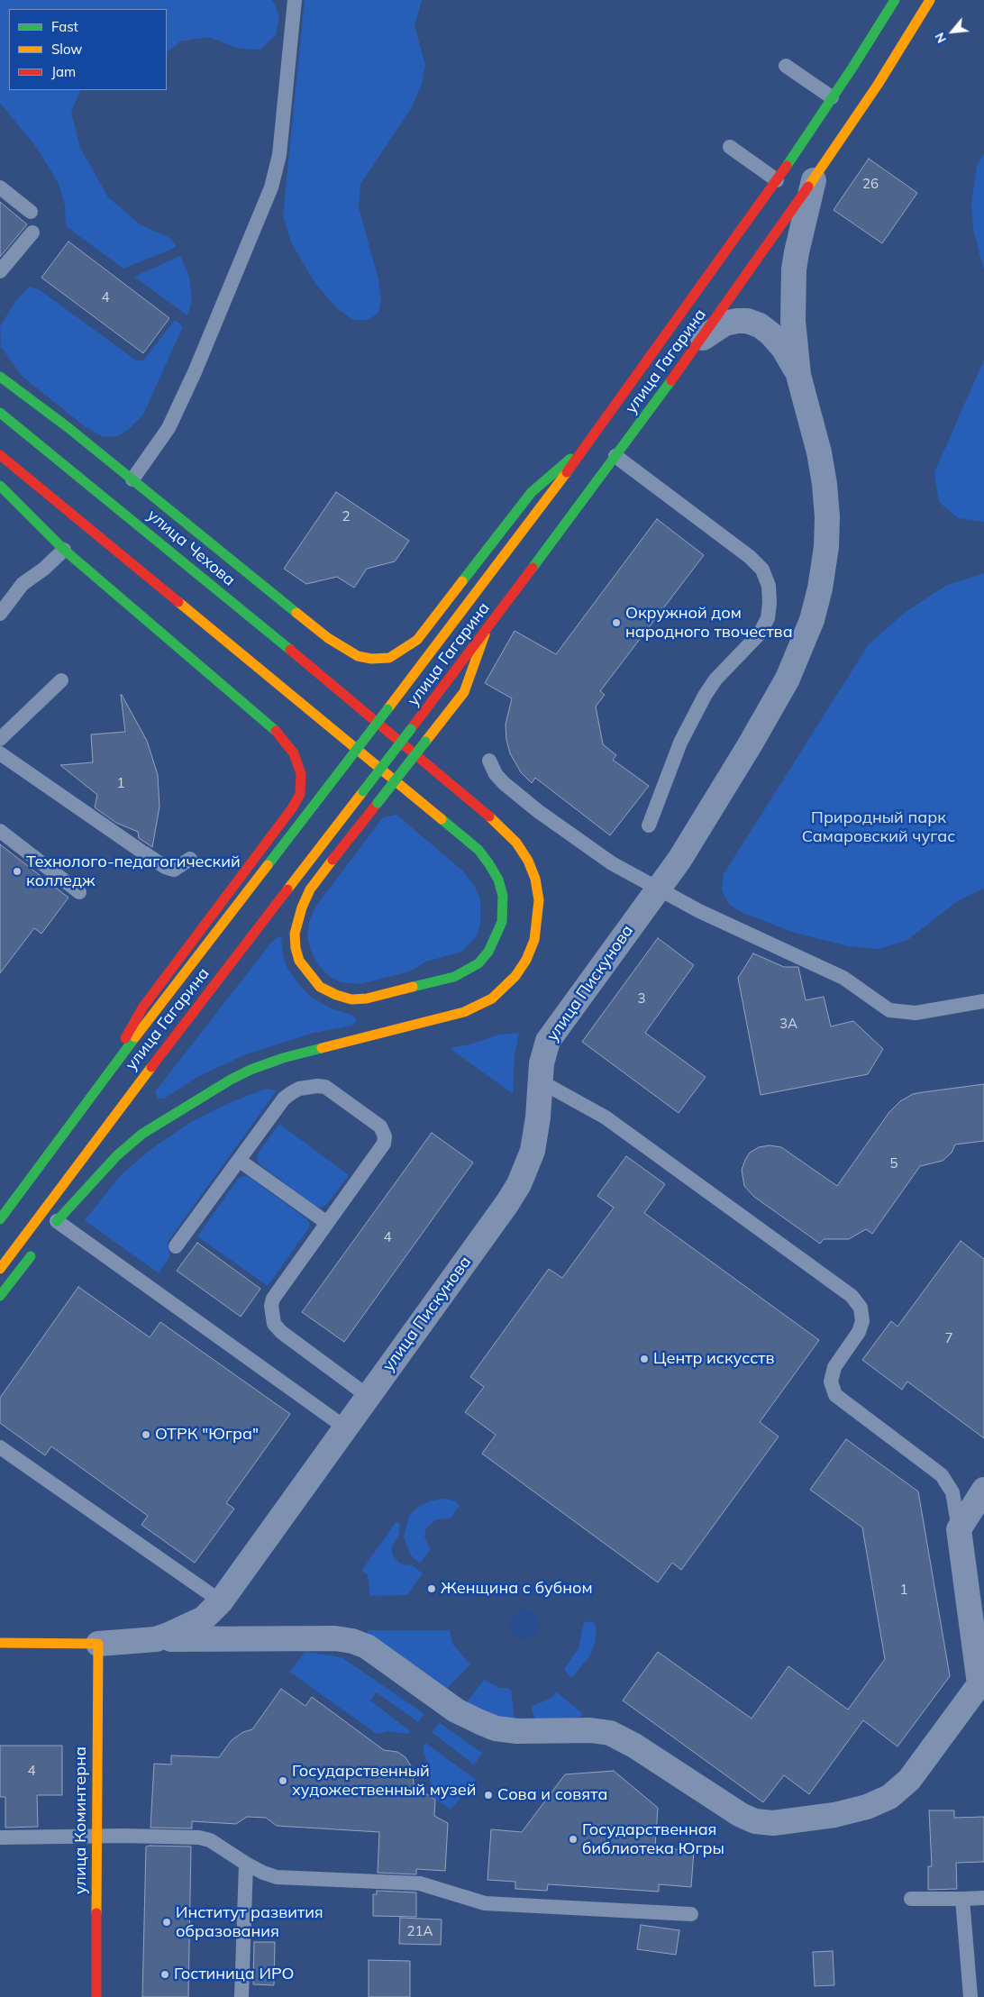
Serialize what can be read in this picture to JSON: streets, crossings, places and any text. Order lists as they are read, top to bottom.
{
  "streets": {
    "main road": ["улица Гагарина", "улица Чехова", "улица Коминтерна"],
    "street": ["улица Пискунова"]
  },
  "crossings": [
    ["улица Гагарина", "улица Пискунова"],
    ["улица Пискунова", "улица Коминтерна"]
  ],
  "parks": ["Природный парк Самаровский чугас"],
  "places": [
    "Окружной дом народного твочества",
    "Технолого-педагогический колледж",
    "Центр искусств",
    "ОТРК \"Югра\"",
    "Женщина с бубном",
    "Государственный художественный музей",
    "Сова и совята",
    "Государственная библиотека Югры",
    "Институт развития образования",
    "Гостиница ИРО"
  ],
  "house_numbers": [
    "26",
    "4",
    "2",
    "1",
    "3",
    "3А",
    "5",
    "4",
    "7",
    "1",
    "4",
    "21А"
  ],
  "legend": ["Fast", "Slow", "Jam"],
  "north": "bottom left"
}
